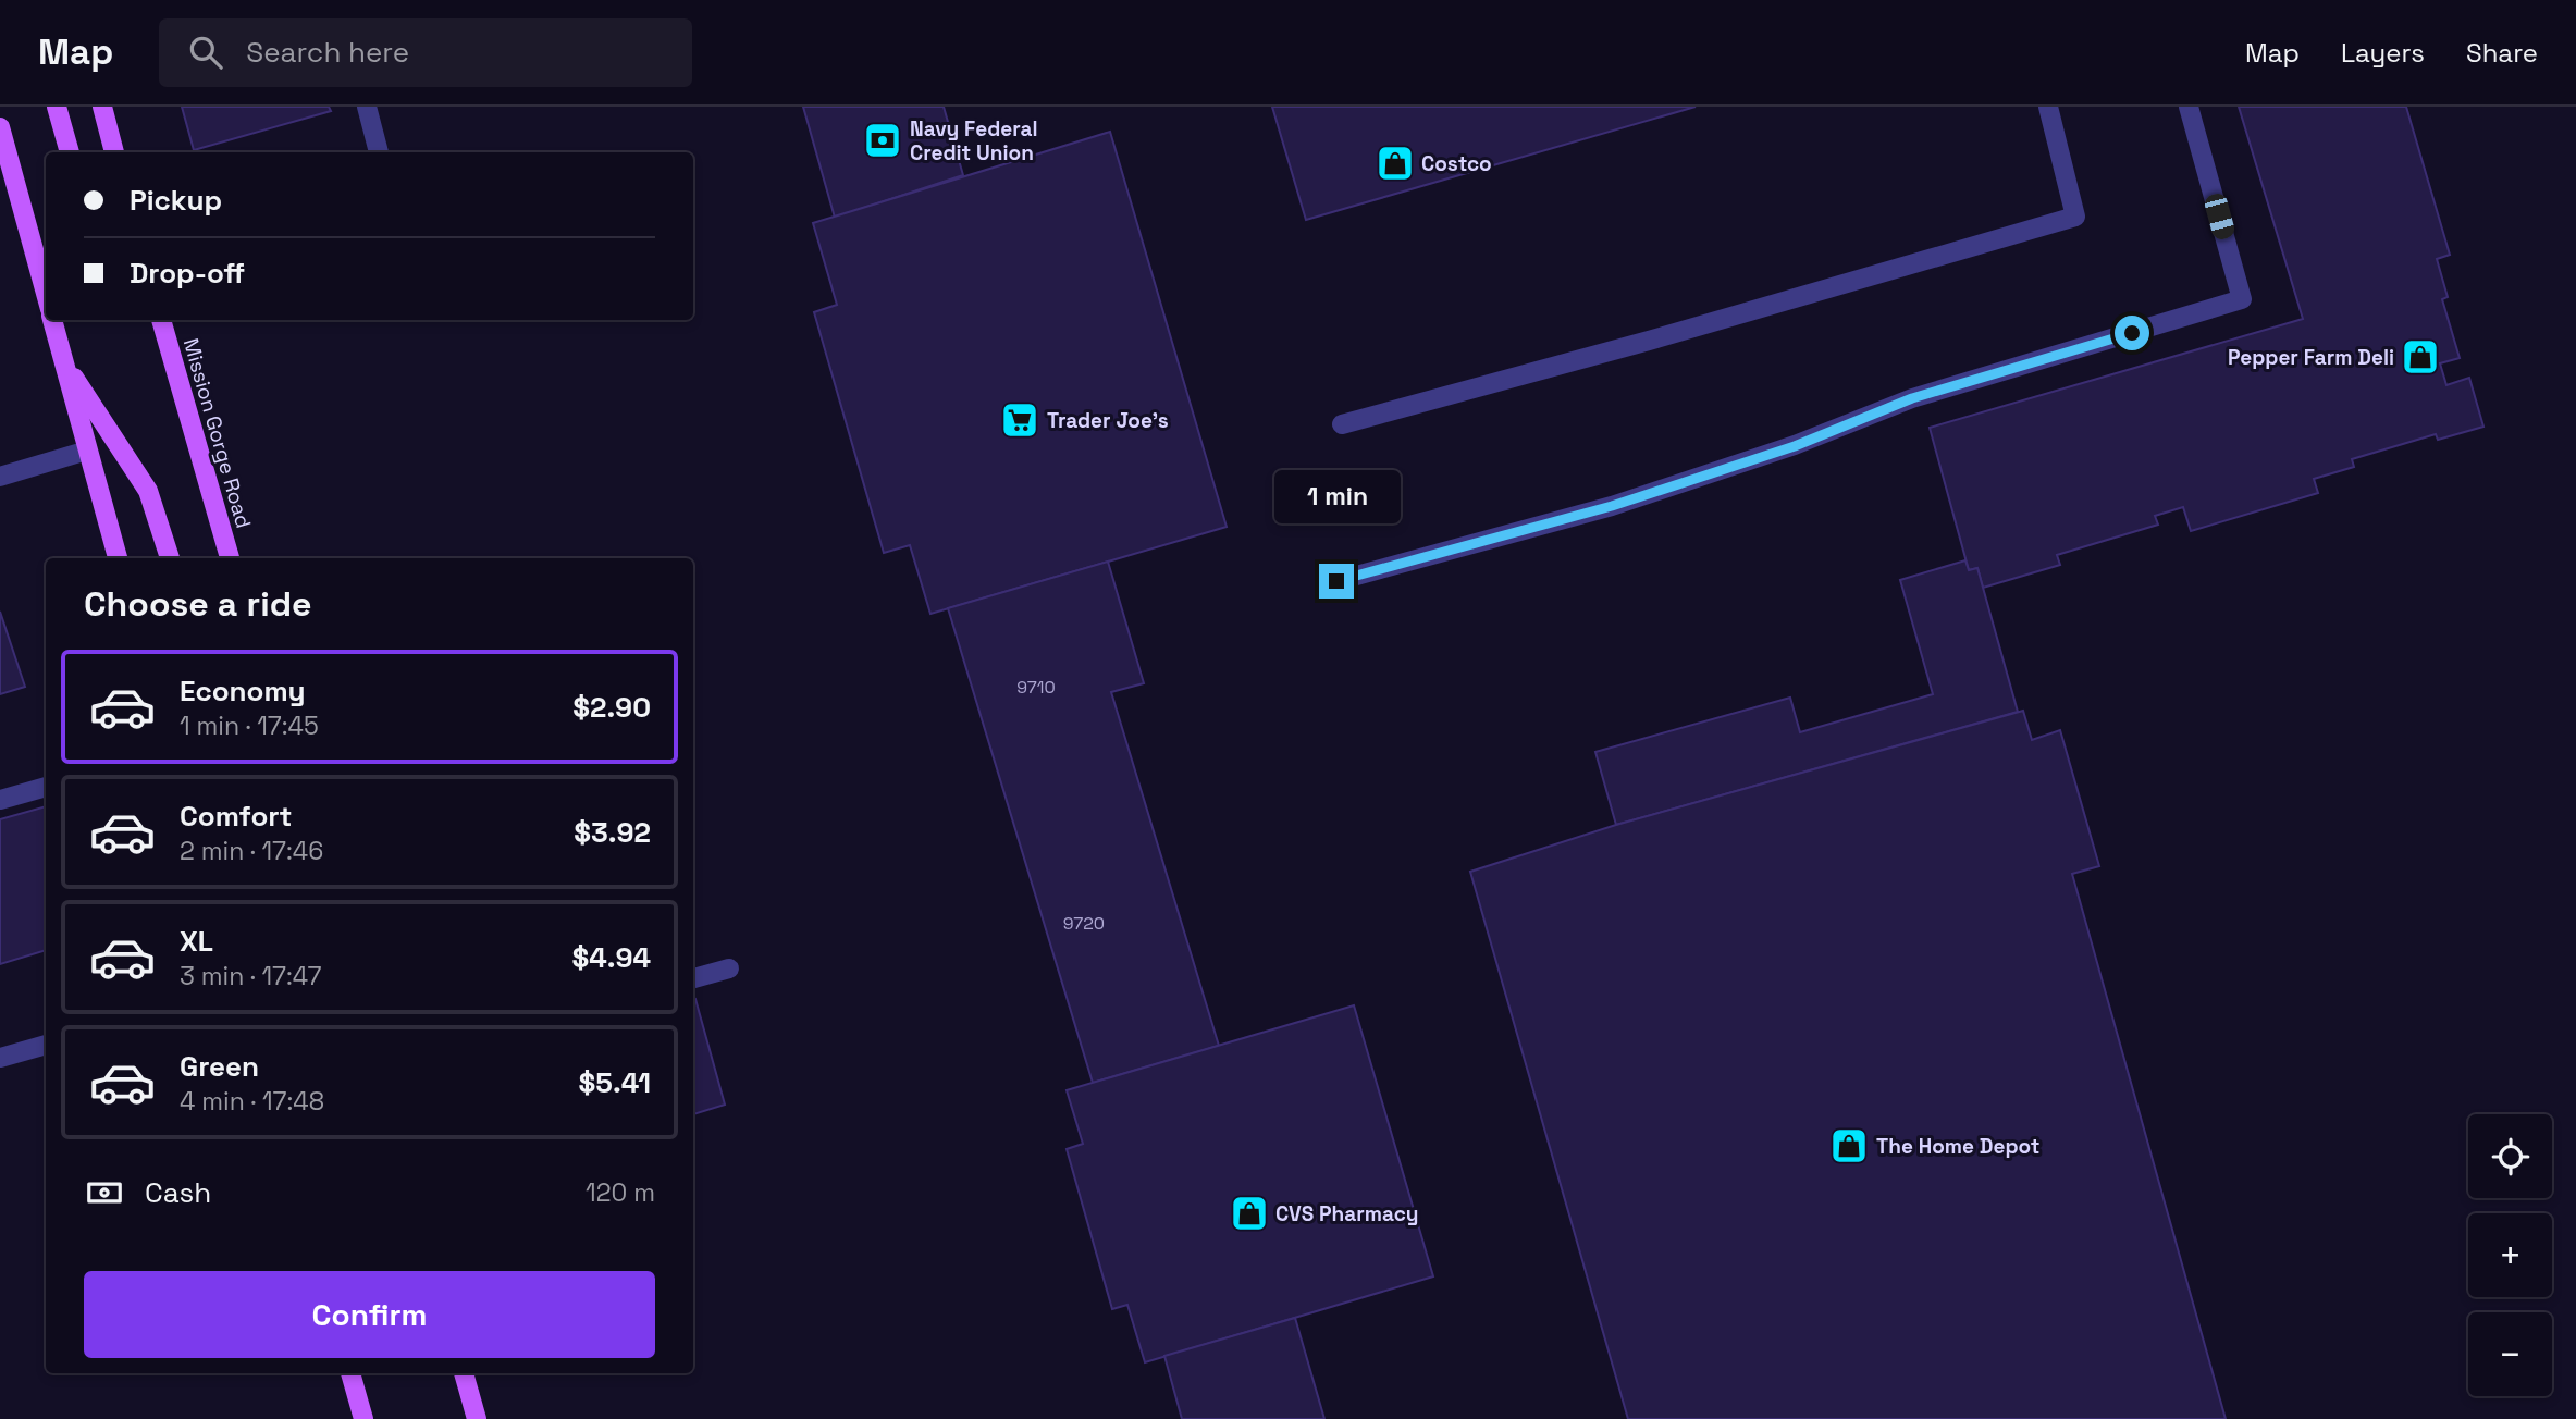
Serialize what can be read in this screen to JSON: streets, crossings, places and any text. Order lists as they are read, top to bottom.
{
  "streets": {
    "main road": ["Mission Gorge Road"]
  },
  "places": {
    "bank": ["Navy Federal Credit Union"],
    "shop": [
      "Costco",
      "Pepper Farm Deli",
      "The Home Depot",
      "CVS Pharmacy"
    ],
    "supermarket": ["Trader Joe's"]
  },
  "house_numbers": ["9710", "9720"],
  "page": {
    "header": "Map",
    "search": "Search here",
    "nav": ["Map", "Layers", "Share"],
    "banner": ["Pickup", "Drop-off"],
    "bubble": "1 min",
    "heading": "Choose a ride",
    "list": [
      {
        "name": "Economy",
        "note": "1 min · 17:45",
        "value": "$2.90"
      },
      {
        "name": "Comfort",
        "note": "2 min · 17:46",
        "value": "$3.92"
      },
      {
        "name": "XL",
        "note": "3 min · 17:47",
        "value": "$4.94"
      },
      {
        "name": "Green",
        "note": "4 min · 17:48",
        "value": "$5.41"
      }
    ],
    "map_buttons": ["+", "−"],
    "pay": ["Cash", "120 m"],
    "buttons": "Confirm"
  }
}
